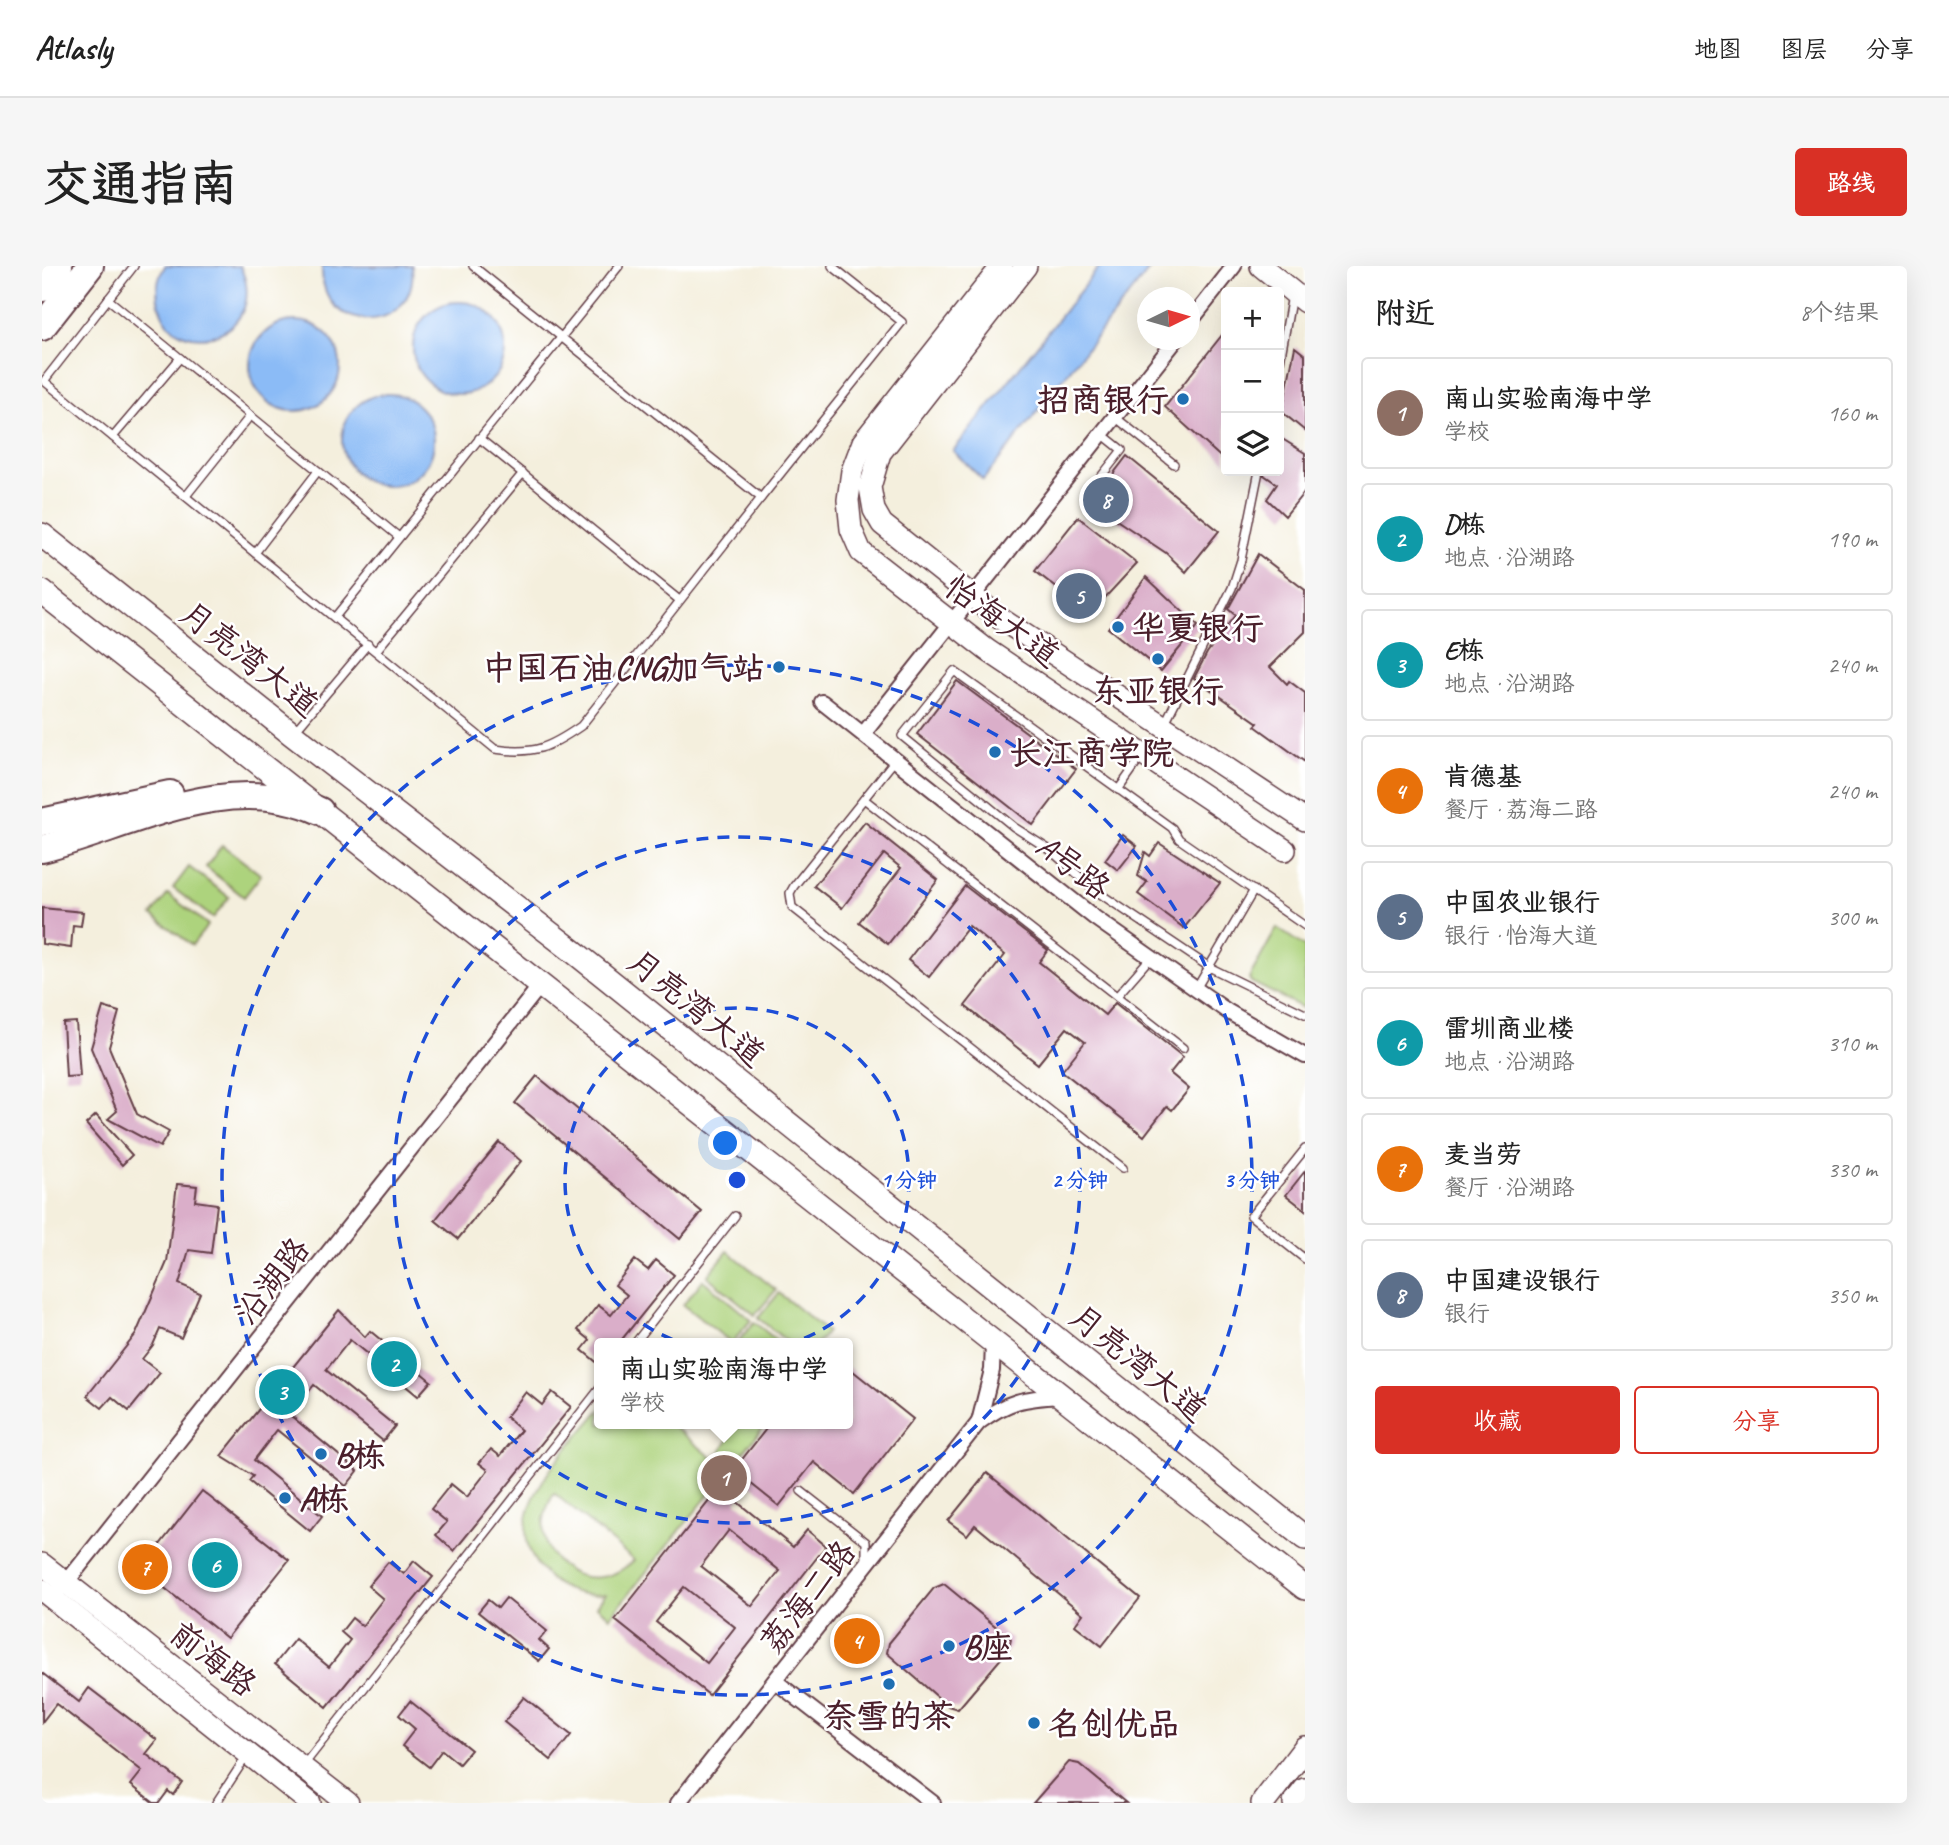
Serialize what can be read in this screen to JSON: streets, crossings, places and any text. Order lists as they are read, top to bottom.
{
  "streets": {
    "main road": ["月亮湾大道"],
    "street": [
      "怡海大道",
      "A号路",
      "沿湖路",
      "荔海二路",
      "前海路"
    ]
  },
  "crossings": [
    ["沿湖路", "前海路"]
  ],
  "places": [
    "招商银行",
    "华夏银行",
    "东亚银行",
    "中国石油CNG加气站",
    "长江商学院",
    "B栋",
    "A栋",
    "B座",
    "奈雪的茶",
    "名创优品"
  ],
  "north": "right",
  "page": {
    "header": "Atlasly",
    "nav": ["地图", "图层", "分享"],
    "buttons": [
      "路线",
      ["收藏", "分享"]
    ],
    "title": "交通指南",
    "heading": ["附近", "8个结果"],
    "map_buttons": ["+", "−"],
    "list": [
      {
        "mark": "1",
        "name": "南山实验南海中学",
        "note": "学校",
        "value": "160 m"
      },
      {
        "mark": "2",
        "name": "D栋",
        "note": "地点 · 沿湖路",
        "value": "190 m"
      },
      {
        "mark": "3",
        "name": "E栋",
        "note": "地点 · 沿湖路",
        "value": "240 m"
      },
      {
        "mark": "4",
        "name": "肯德基",
        "note": "餐厅 · 荔海二路",
        "value": "240 m"
      },
      {
        "mark": "5",
        "name": "中国农业银行",
        "note": "银行 · 怡海大道",
        "value": "300 m"
      },
      {
        "mark": "6",
        "name": "雷圳商业楼",
        "note": "地点 · 沿湖路",
        "value": "310 m"
      },
      {
        "mark": "7",
        "name": "麦当劳",
        "note": "餐厅 · 沿湖路",
        "value": "330 m"
      },
      {
        "mark": "8",
        "name": "中国建设银行",
        "note": "银行",
        "value": "350 m"
      }
    ],
    "pins": [
      "8",
      "5",
      "2",
      "3",
      "1",
      "6",
      "7",
      "4"
    ],
    "popup": ["南山实验南海中学", "学校"]
  },
  "rings": ["1 分钟", "2 分钟", "3 分钟"]
}
